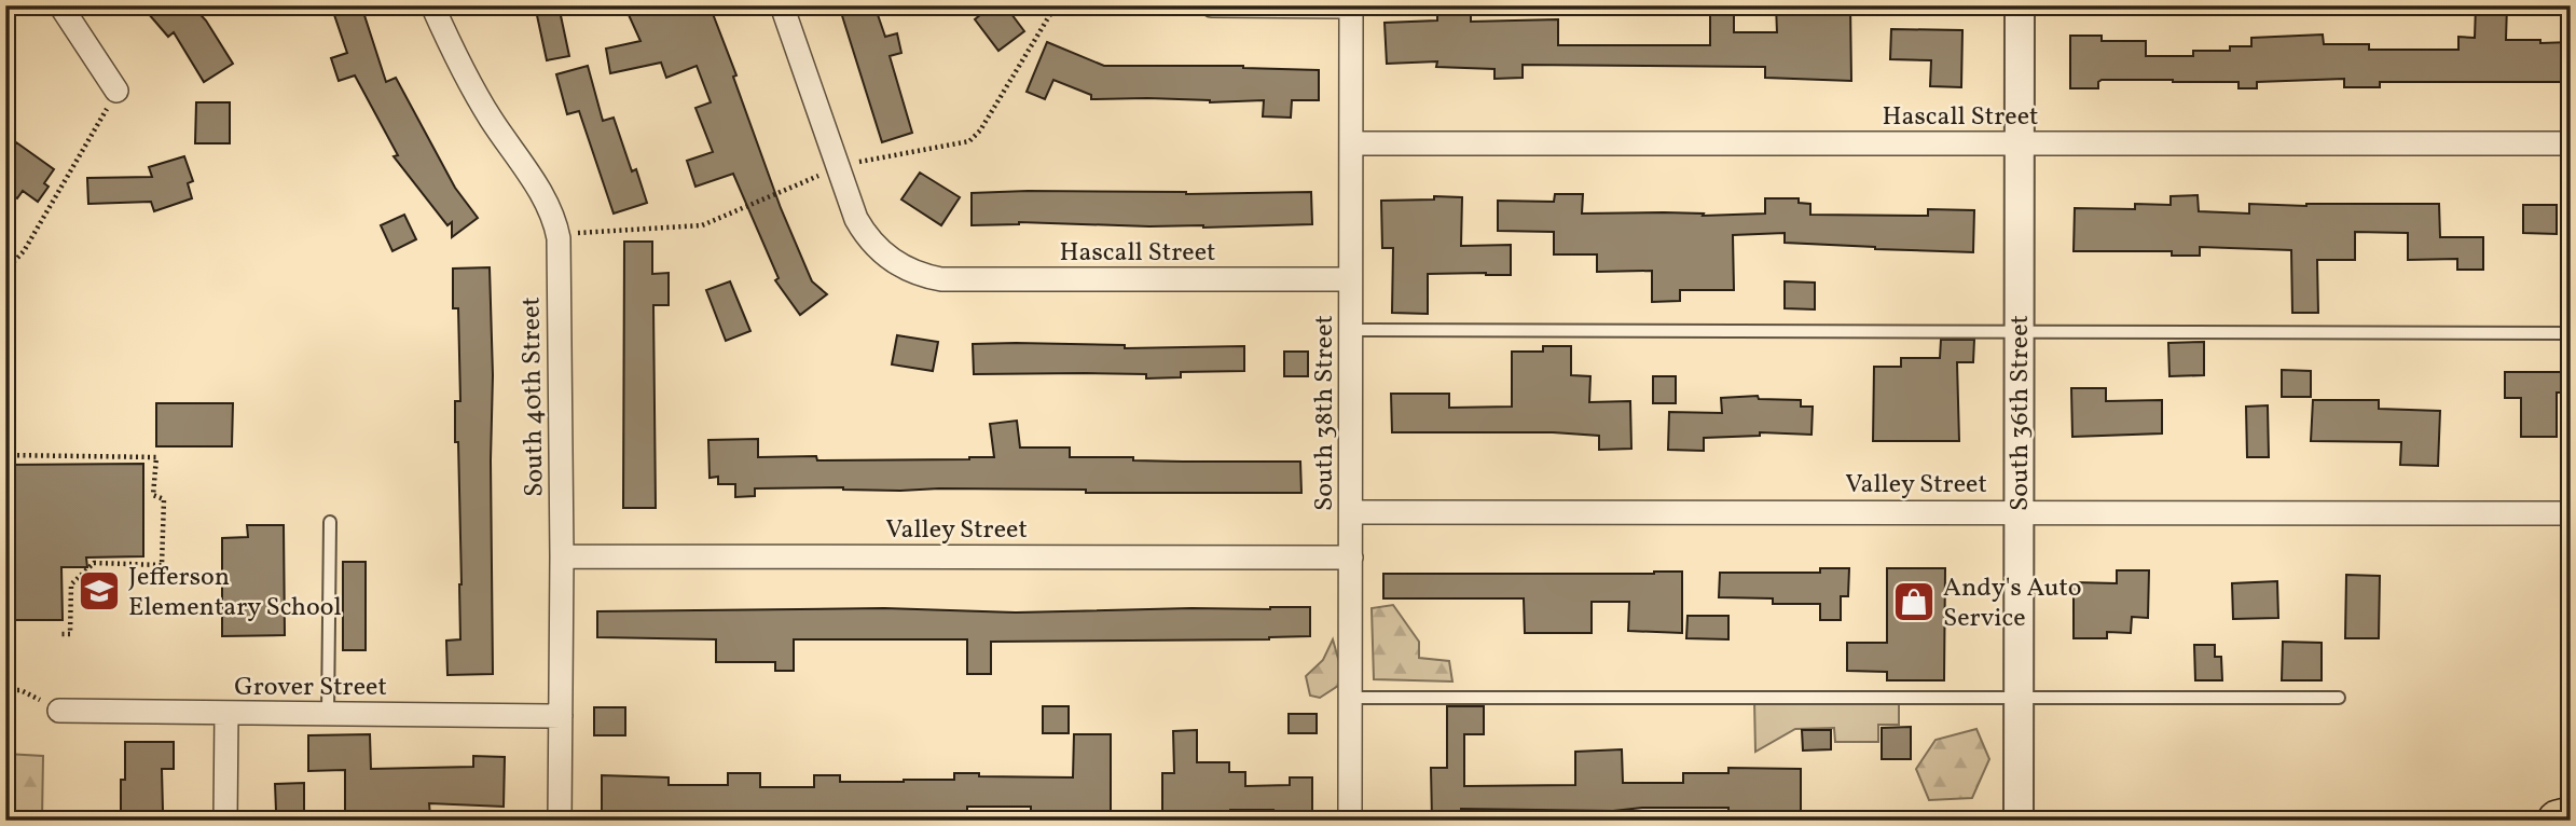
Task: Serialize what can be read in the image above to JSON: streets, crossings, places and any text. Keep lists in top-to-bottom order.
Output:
{
  "streets": {
    "street": [
      "Hascall Street",
      "South 40th Street",
      "South 38th Street",
      "South 36th Street",
      "Valley Street",
      "Grover Street"
    ]
  },
  "crossings": [
    ["Hascall Street", "South 38th Street"],
    ["Hascall Street", "South 36th Street"],
    ["South 40th Street", "Valley Street"],
    ["South 40th Street", "Grover Street"],
    ["South 38th Street", "Valley Street"],
    ["South 36th Street", "Valley Street"]
  ],
  "places": {
    "school or university": ["Jefferson Elementary School"],
    "shop": ["Andy's Auto Service"]
  }
}
